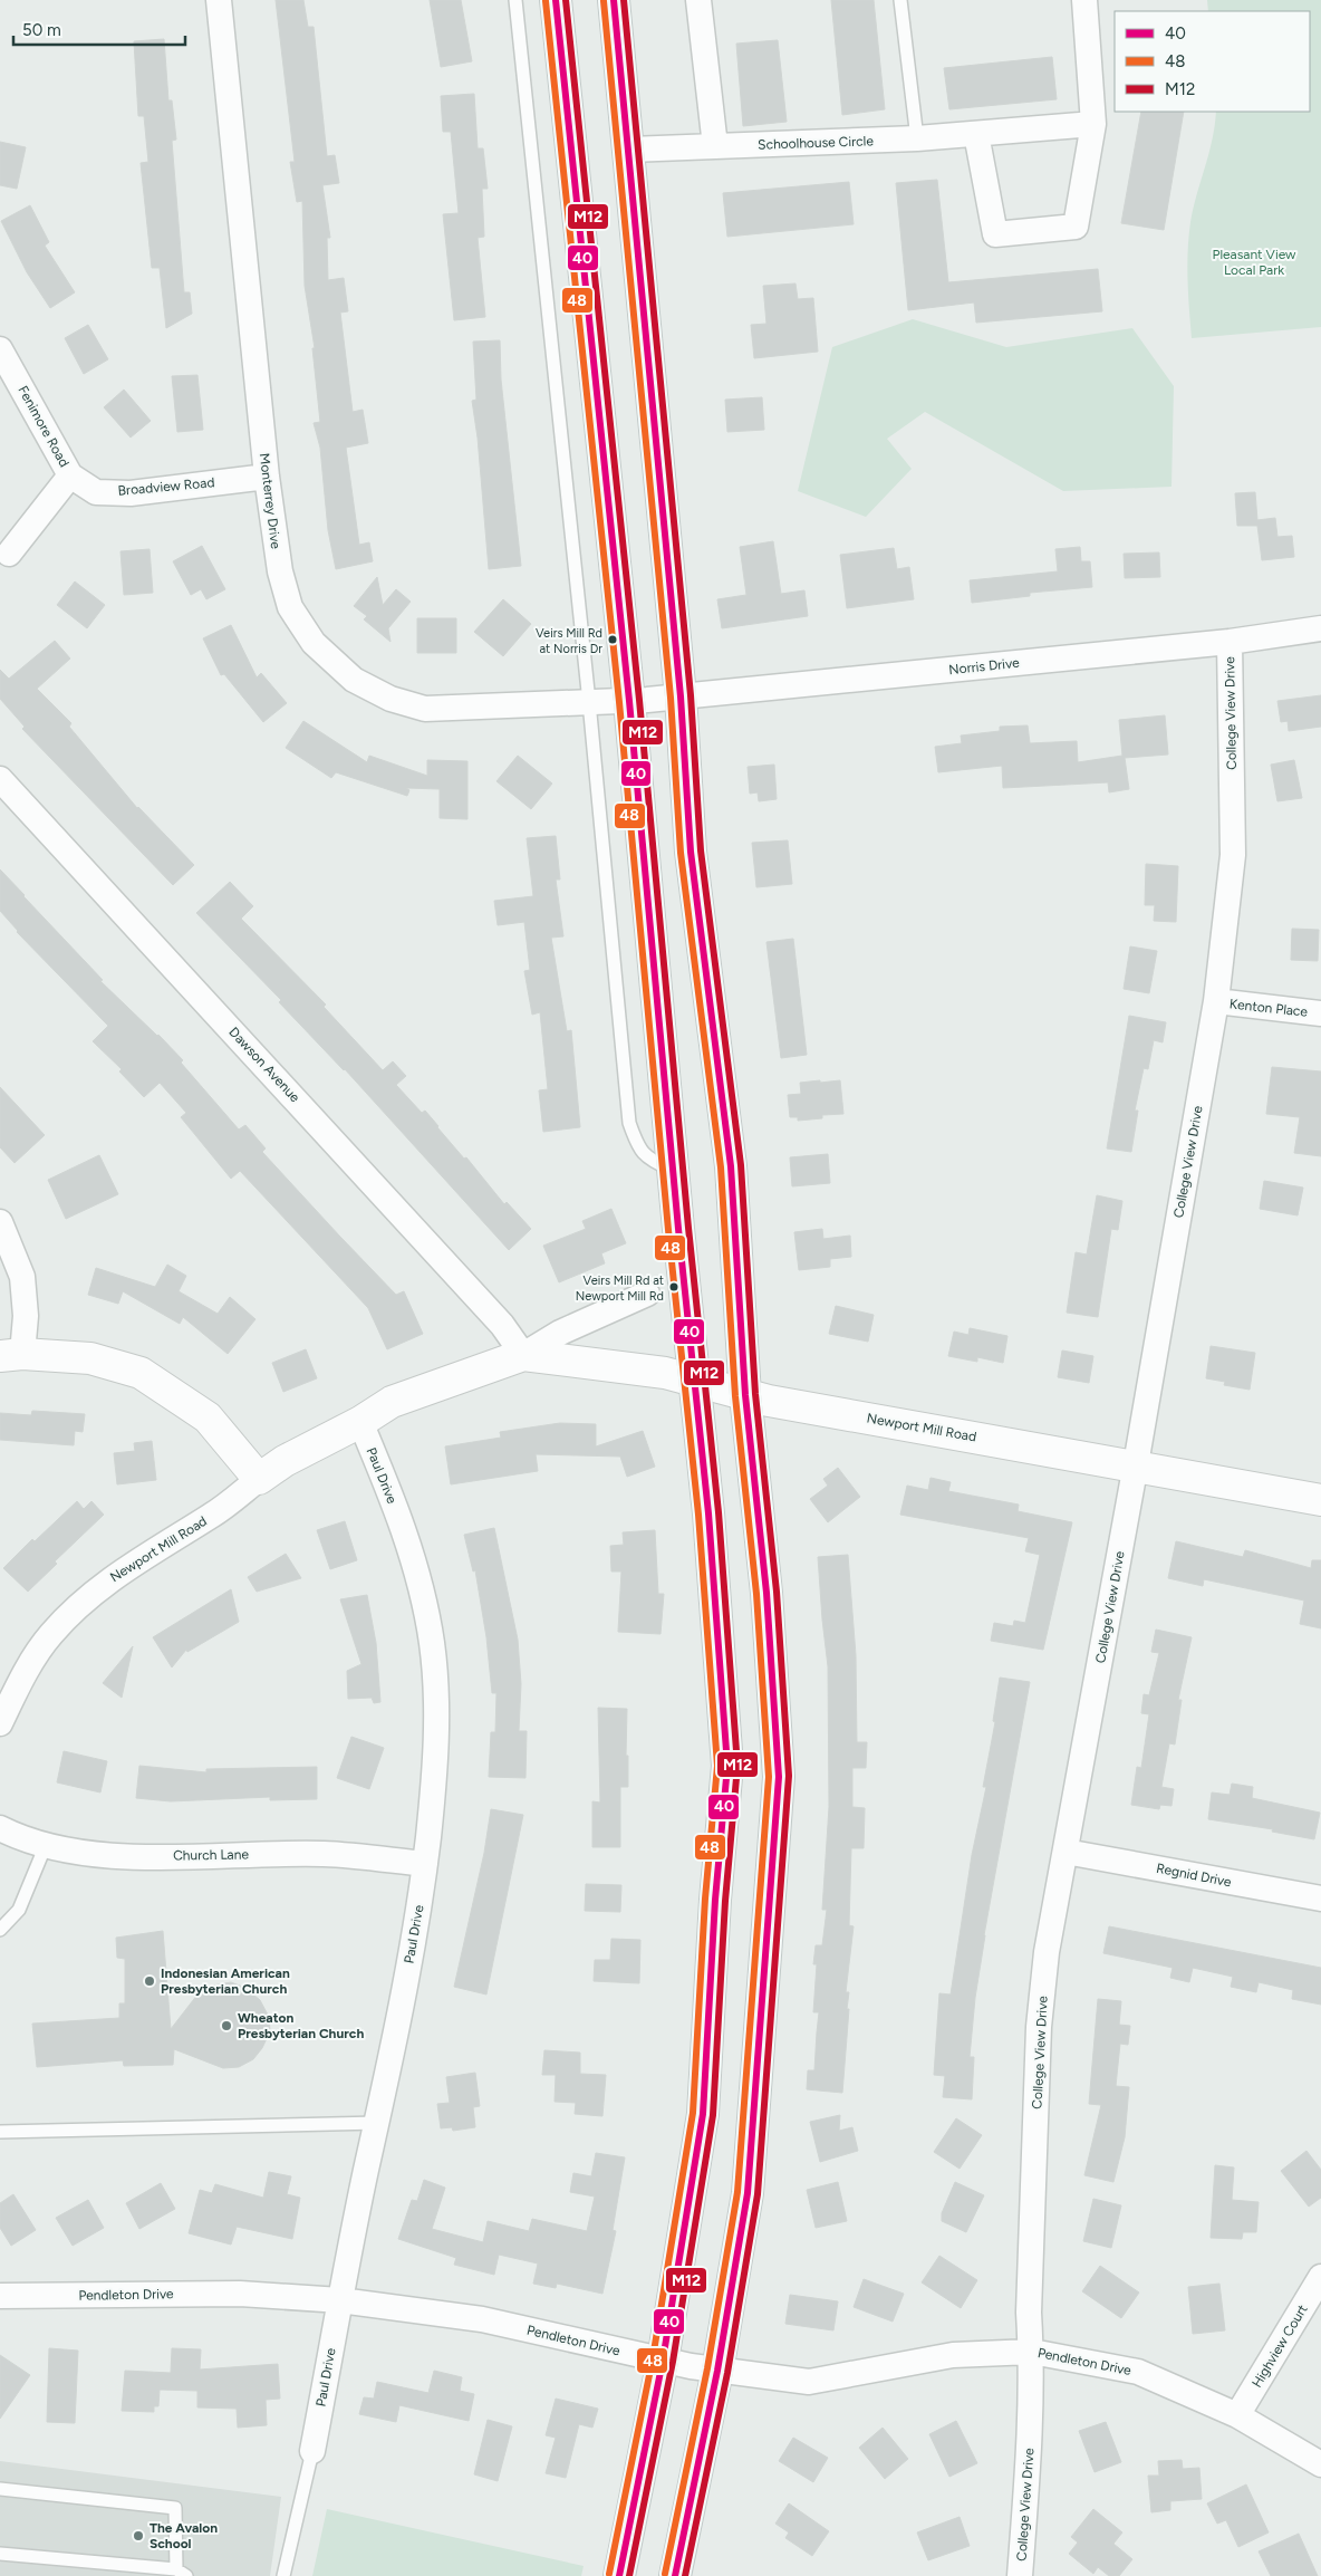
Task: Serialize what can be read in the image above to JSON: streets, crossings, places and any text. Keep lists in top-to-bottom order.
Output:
{
  "streets": {
    "street": [
      "Schoolhouse Circle",
      "Fenimore Road",
      "Broadview Road",
      "Monterrey Drive",
      "Norris Drive",
      "College View Drive",
      "Kenton Place",
      "Dawson Avenue",
      "Newport Mill Road",
      "Paul Drive",
      "Church Lane",
      "Regnid Drive",
      "Pendleton Drive",
      "Highview Court"
    ]
  },
  "crossings": [
    ["Fenimore Road", "Broadview Road"],
    ["Broadview Road", "Monterrey Drive"],
    ["Monterrey Drive", "Norris Drive"],
    ["Norris Drive", "College View Drive"],
    ["College View Drive", "Kenton Place"],
    ["College View Drive", "Newport Mill Road"],
    ["College View Drive", "Regnid Drive"],
    ["College View Drive", "Pendleton Drive"],
    ["Dawson Avenue", "Newport Mill Road"],
    ["Newport Mill Road", "Paul Drive"],
    ["Paul Drive", "Church Lane"],
    ["Paul Drive", "Pendleton Drive"],
    ["Pendleton Drive", "Highview Court"]
  ],
  "parks": ["Pleasant View Local Park"],
  "places": [
    "Veirs Mill Rd at Norris Dr",
    "Veirs Mill Rd at Newport Mill Rd",
    "Indonesian American Presbyterian Church",
    "Wheaton Presbyterian Church",
    "The Avalon School"
  ],
  "lines": ["transit line 40", "transit line M12", "transit line 48"],
  "legend": ["40", "48", "M12"],
  "scale_bar": "50 m"
}
